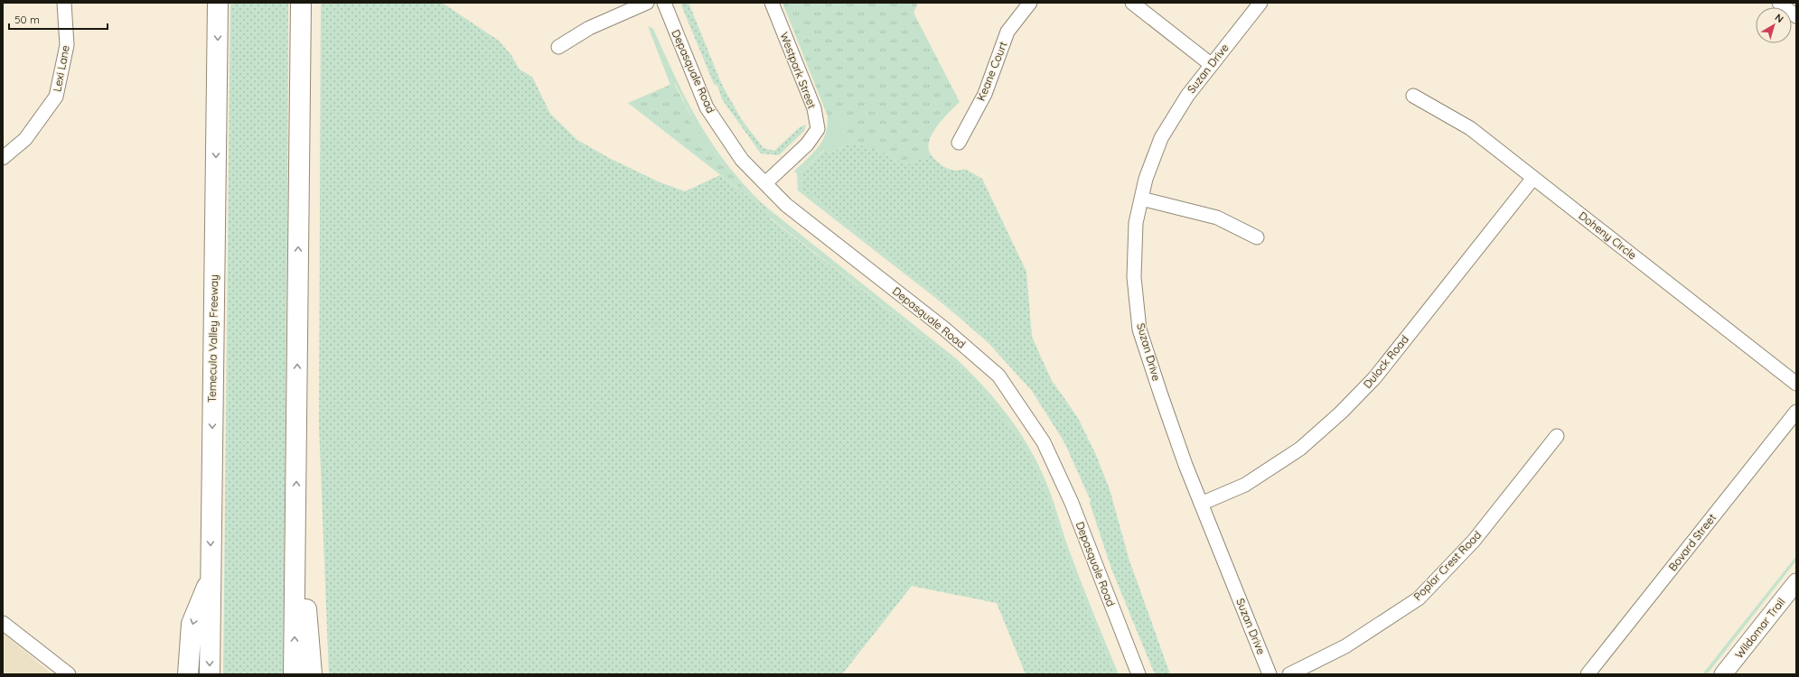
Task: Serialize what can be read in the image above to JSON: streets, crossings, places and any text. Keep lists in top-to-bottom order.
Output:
{
  "streets": {
    "highway": ["Temecula Valley Freeway"],
    "main road": ["Wildomar Trail"],
    "street": [
      "Lexi Lane",
      "Suzan Drive",
      "Westpark Street",
      "Depasquale Road",
      "Keane Court",
      "Doheny Circle",
      "Dulock Road",
      "Bovard Street",
      "Poplar Crest Road"
    ]
  },
  "crossings": [
    ["Suzan Drive", "Dulock Road"],
    ["Westpark Street", "Depasquale Road"],
    ["Doheny Circle", "Dulock Road"]
  ],
  "scale_bar": "50 m",
  "north": "top right"
}
